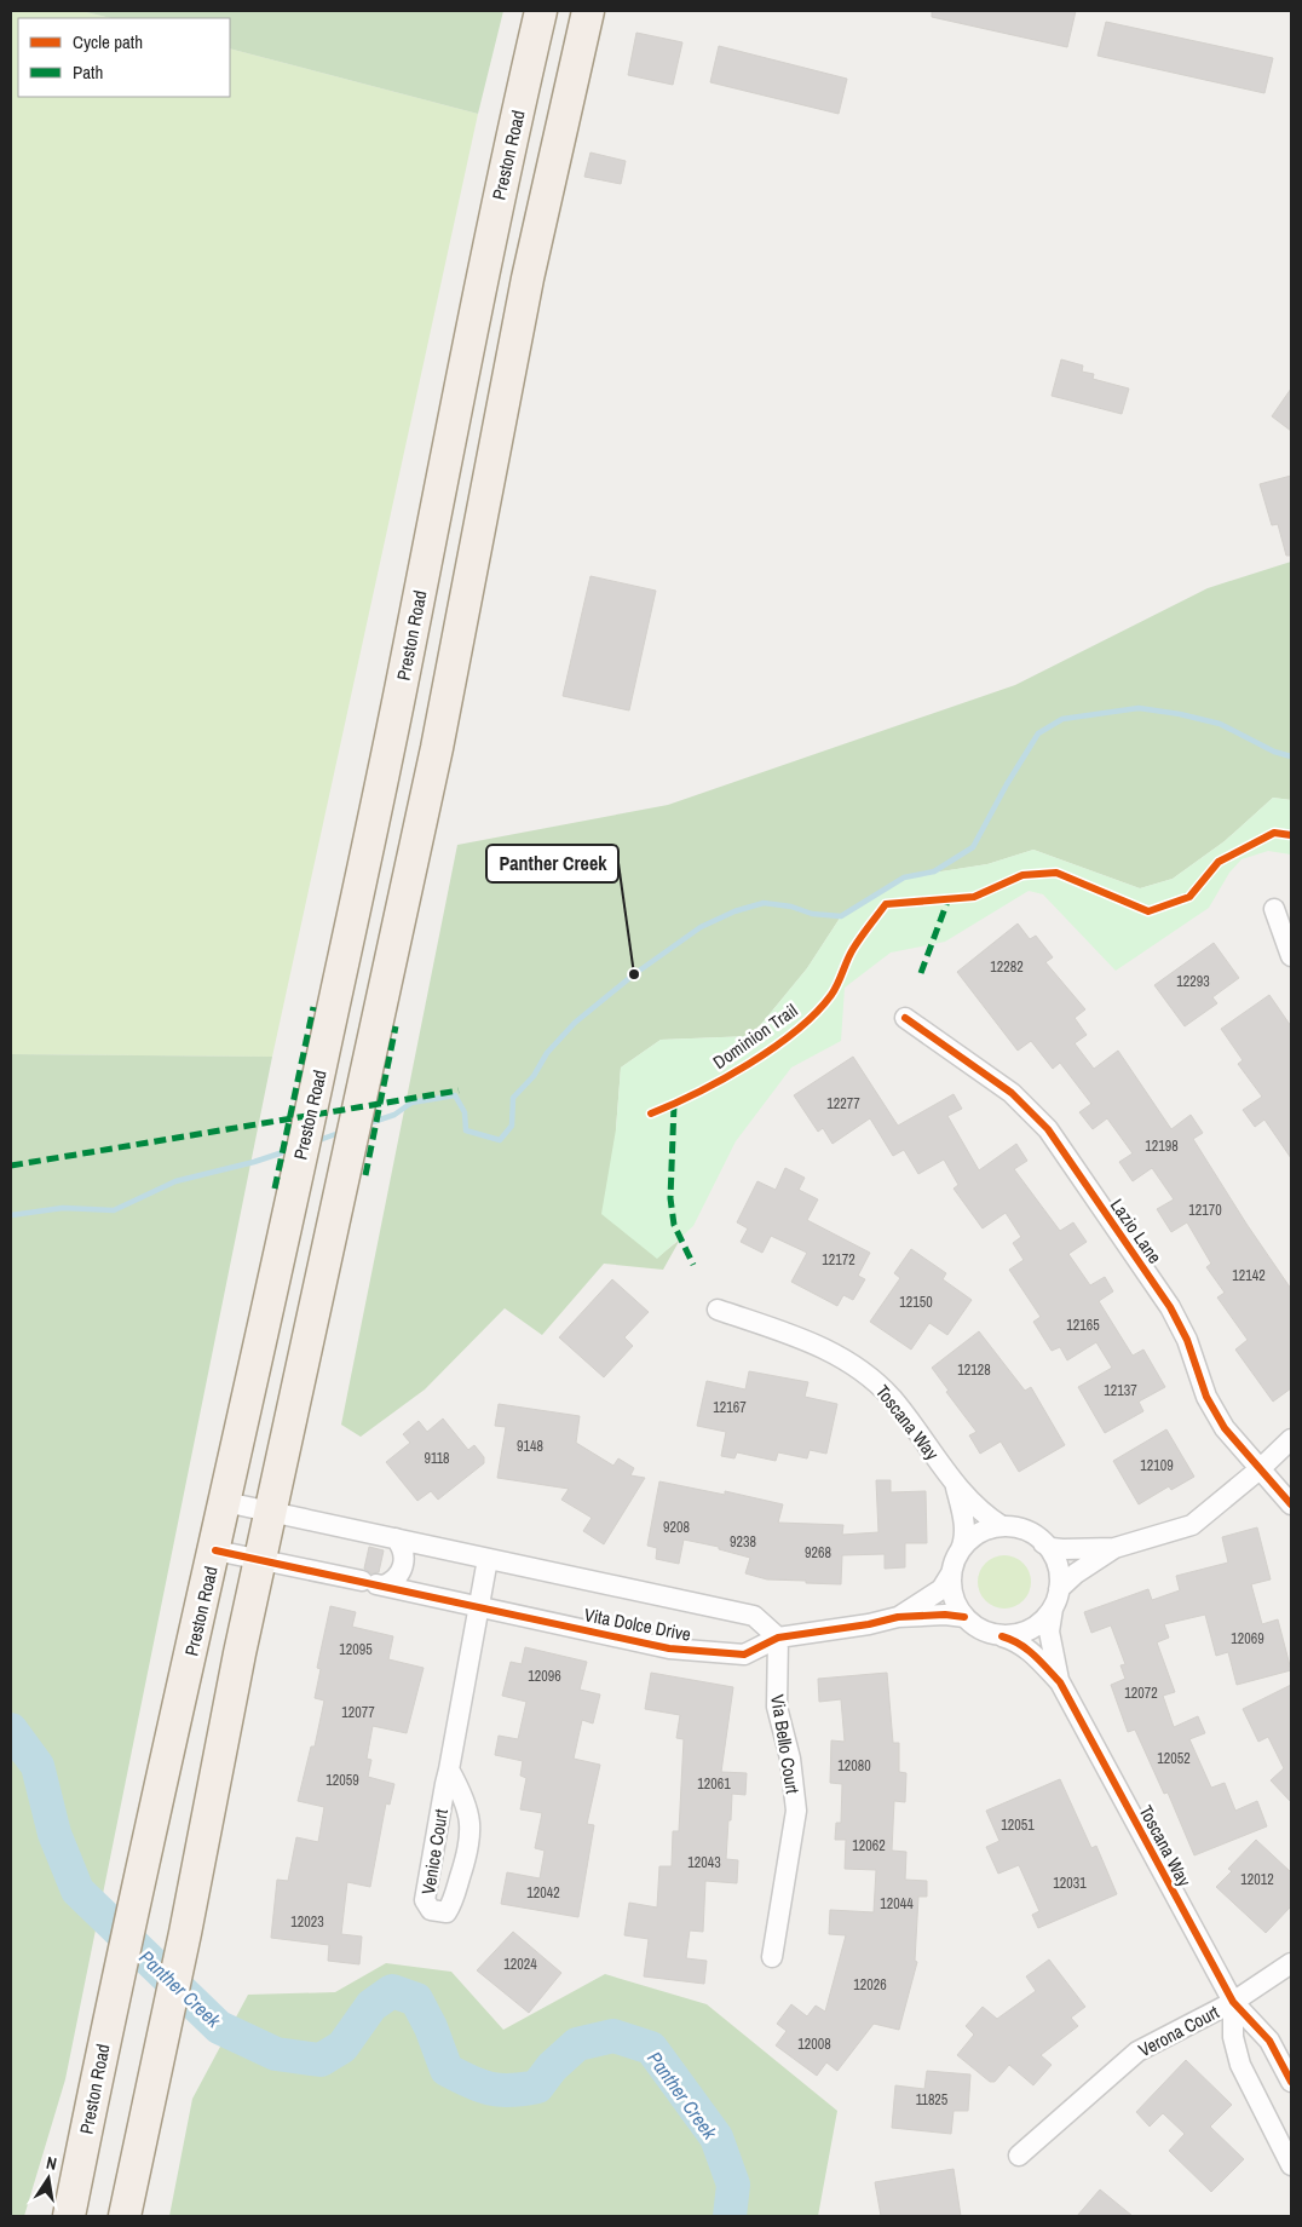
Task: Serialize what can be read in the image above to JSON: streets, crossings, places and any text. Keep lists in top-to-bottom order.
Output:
{
  "streets": {
    "main road": ["Preston Road"],
    "street": [
      "Lazio Lane",
      "Toscana Way",
      "Vita Dolce Drive",
      "Via Bello Court",
      "Venice Court",
      "Verona Court"
    ],
    "cycle path": ["Dominion Trail"]
  },
  "crossings": [
    ["Preston Road", "Vita Dolce Drive"],
    ["Toscana Way", "Vita Dolce Drive"],
    ["Toscana Way", "Verona Court"],
    ["Vita Dolce Drive", "Via Bello Court"],
    ["Vita Dolce Drive", "Venice Court"]
  ],
  "water": ["Panther Creek"],
  "places": ["Panther Creek"],
  "house_numbers": [
    "12282",
    "12293",
    "12277",
    "12198",
    "12170",
    "12172",
    "12142",
    "12150",
    "12165",
    "12128",
    "12137",
    "12167",
    "9148",
    "9118",
    "12109",
    "9208",
    "9238",
    "9268",
    "12069",
    "12095",
    "12096",
    "12072",
    "12077",
    "12052",
    "12080",
    "12059",
    "12061",
    "12051",
    "12062",
    "12043",
    "12012",
    "12031",
    "12042",
    "12044",
    "12023",
    "12024",
    "12026",
    "12008",
    "11825"
  ],
  "legend": ["Cycle path", "Path"],
  "north": "top"
}
